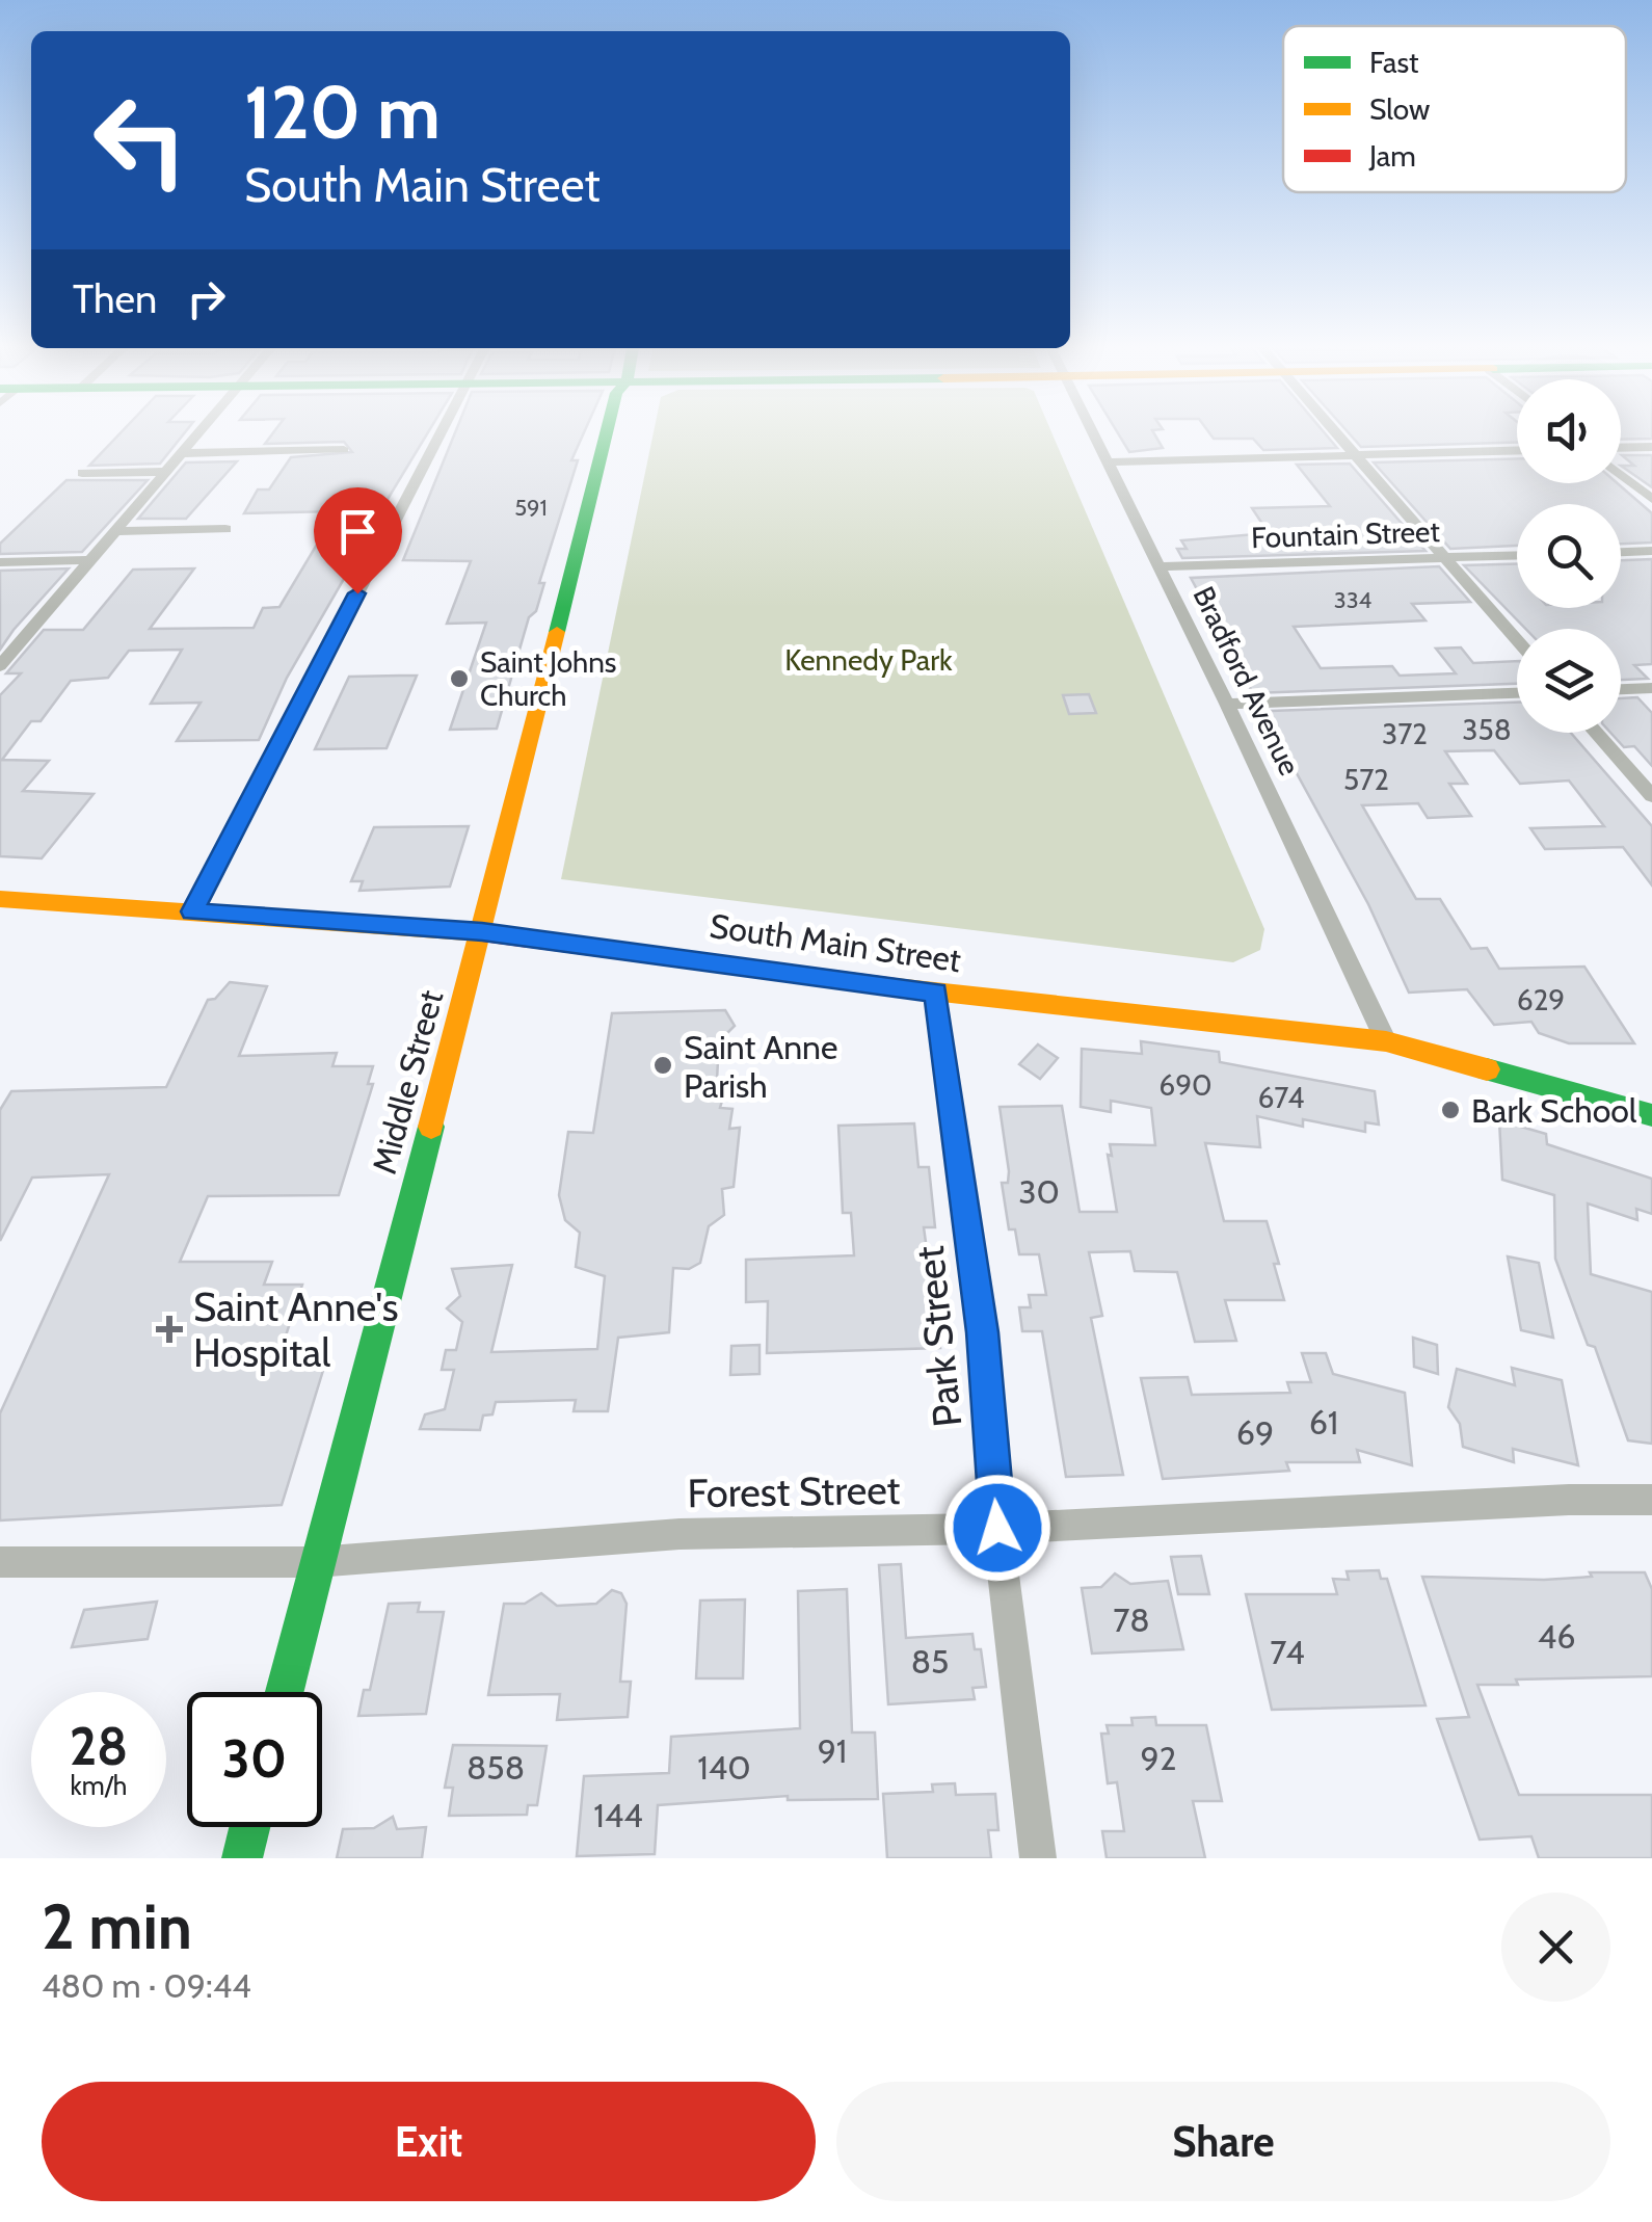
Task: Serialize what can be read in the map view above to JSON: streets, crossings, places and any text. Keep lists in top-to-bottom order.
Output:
{
  "streets": {
    "main road": ["South Main Street", "Middle Street"],
    "street": [
      "Fountain Street",
      "Bradford Avenue",
      "Park Street",
      "Forest Street"
    ]
  },
  "crossings": [
    ["Fountain Street", "Bradford Avenue"],
    ["Bradford Avenue", "South Main Street"],
    ["South Main Street", "Middle Street"],
    ["South Main Street", "Park Street"],
    ["Middle Street", "Forest Street"],
    ["Park Street", "Forest Street"]
  ],
  "parks": ["Kennedy Park"],
  "places": {
    "other": ["Saint Johns Church", "Saint Anne Parish", "Bark School"],
    "health": ["Saint Anne's Hospital"]
  },
  "house_numbers": [
    "591",
    "334",
    "358",
    "372",
    "572",
    "629",
    "690",
    "674",
    "30",
    "61",
    "69",
    "78",
    "46",
    "74",
    "85",
    "91",
    "92",
    "858",
    "140",
    "144"
  ],
  "legend": ["Fast", "Slow", "Jam"],
  "page": {
    "turn": ["120 m", "South Main Street"],
    "then": "Then",
    "speed": "28 km/h",
    "limit": "30",
    "heading": ["2 min", "480 m · 09:44"],
    "buttons": ["Exit", "Share"]
  }
}
